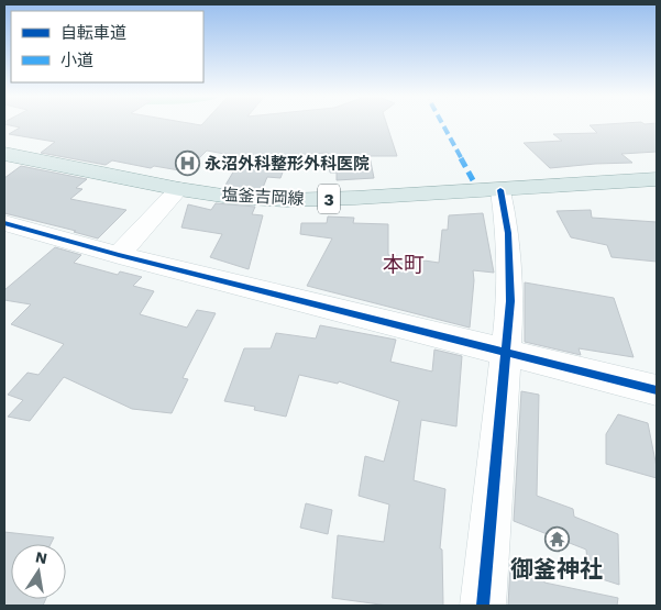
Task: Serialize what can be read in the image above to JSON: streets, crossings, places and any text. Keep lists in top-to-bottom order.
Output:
{
  "streets": {
    "main road": ["塩釜吉岡線", "3"]
  },
  "districts": ["本町"],
  "places": {
    "hospital": ["永沼外科整形外科医院"],
    "temple": ["御釜神社"]
  },
  "legend": ["自転車道", "小道"],
  "north": "top"
}
